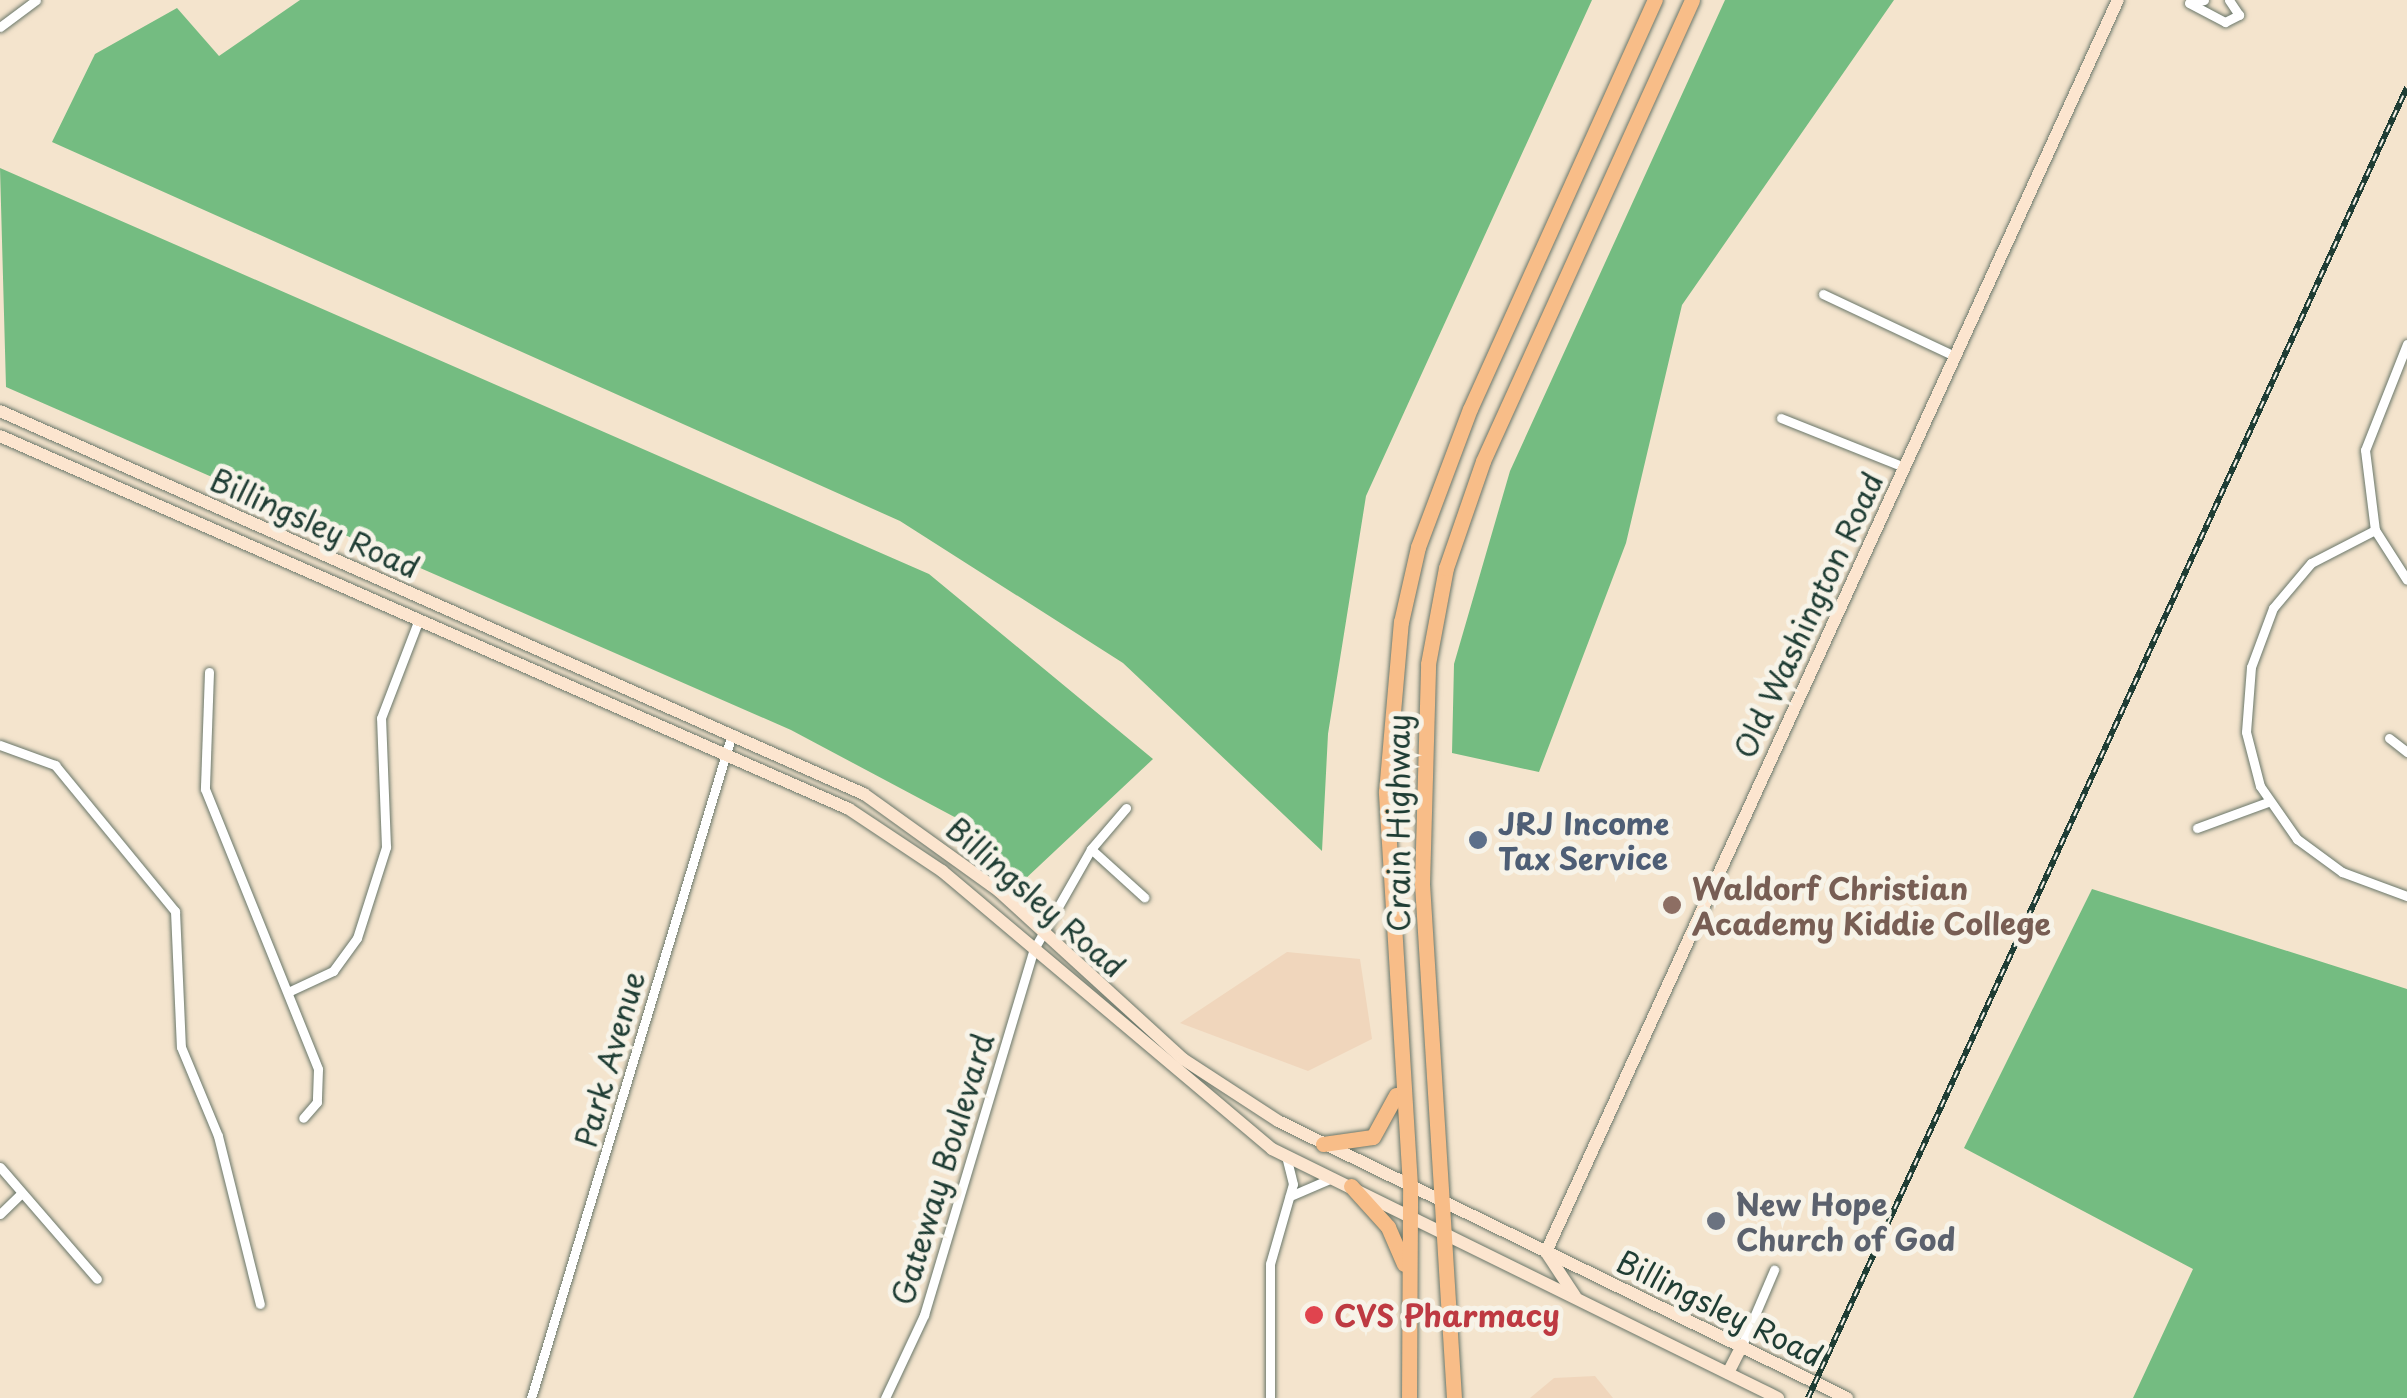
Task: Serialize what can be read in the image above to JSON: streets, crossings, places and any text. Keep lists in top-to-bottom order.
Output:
{
  "streets": {
    "highway": ["Crain Highway"],
    "main road": ["Billingsley Road", "Old Washington Road"],
    "street": ["Park Avenue", "Gateway Boulevard"]
  },
  "crossings": [
    ["Billingsley Road", "Old Washington Road"],
    ["Billingsley Road", "Crain Highway"],
    ["Billingsley Road", "Park Avenue"],
    ["Billingsley Road", "Gateway Boulevard"]
  ],
  "places": [
    "JRJ Income Tax Service",
    "Waldorf Christian Academy Kiddie College",
    "New Hope Church of God",
    "CVS Pharmacy"
  ]
}
